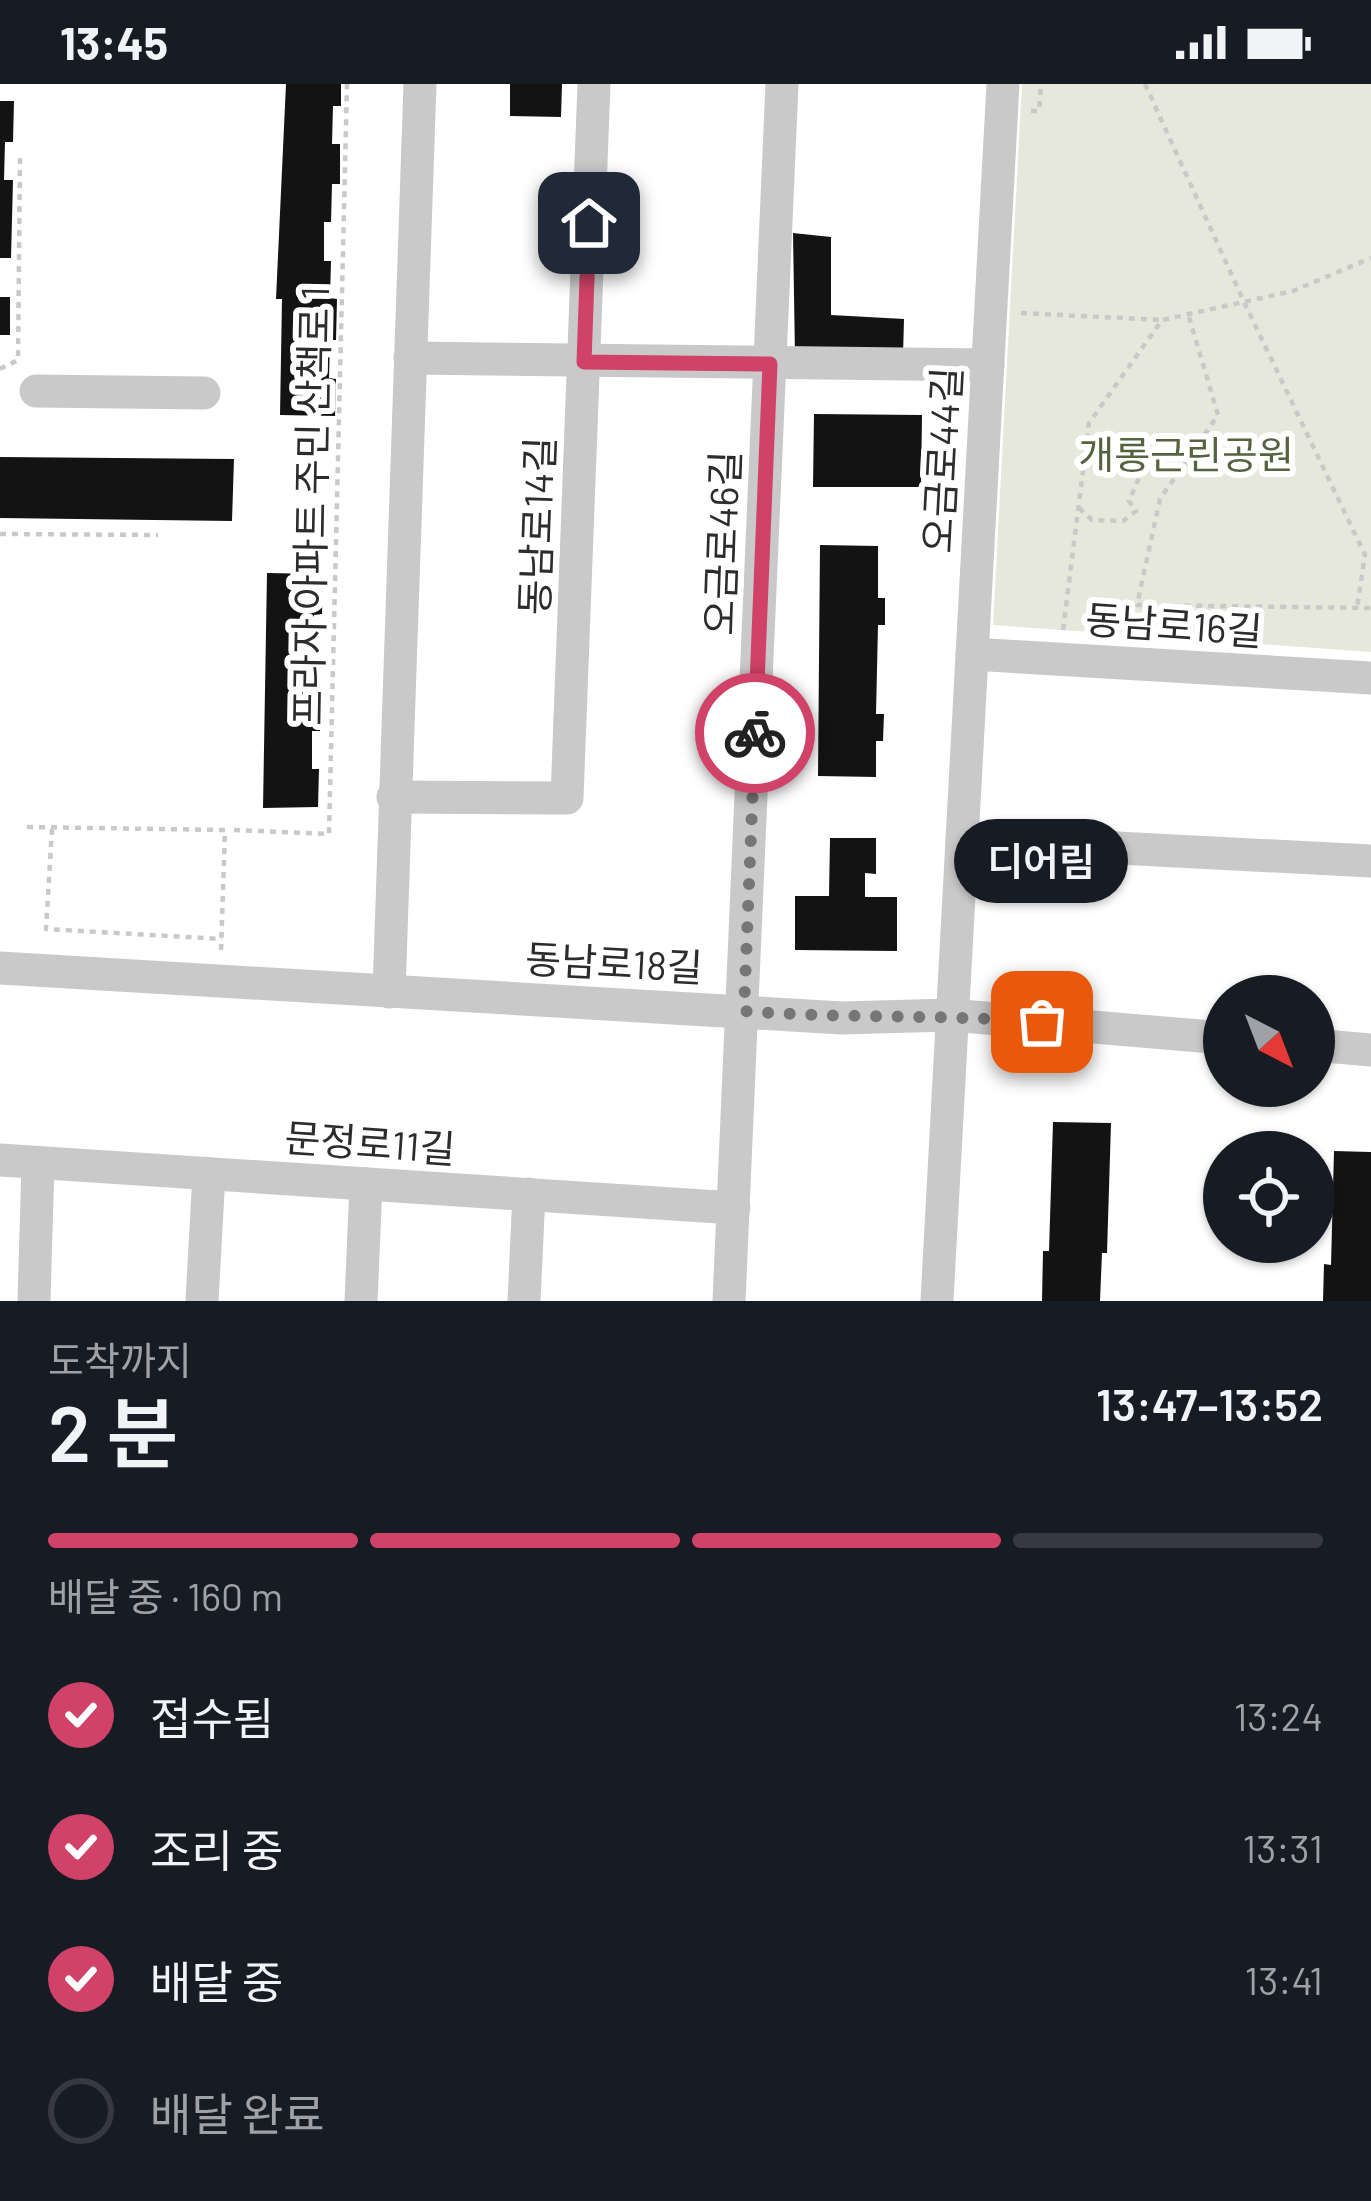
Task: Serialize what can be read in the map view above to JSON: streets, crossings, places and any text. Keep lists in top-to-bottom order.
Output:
{
  "streets": {
    "street": [
      "오금로44길",
      "동남로14길",
      "오금로46길",
      "동남로16길",
      "동남로18길",
      "문정로11길"
    ],
    "path": ["프라자 아파트 주민 산책로 1"]
  },
  "crossings": [
    ["오금로44길", "동남로16길"],
    ["오금로44길", "동남로18길"],
    ["오금로46길", "동남로18길"],
    ["오금로46길", "문정로11길"]
  ],
  "parks": ["개롱근린공원"],
  "places": ["디어림"],
  "north": "bottom right",
  "page": {
    "status": "13:45",
    "bubble": "디어림",
    "heading": ["2 분", "도착까지", "13:47–13:52"],
    "bar": "배달 중 · 160 m",
    "list": [
      ["접수됨", "13:24"],
      ["조리 중", "13:31"],
      ["배달 중", "13:41"],
      "배달 완료"
    ]
  }
}
